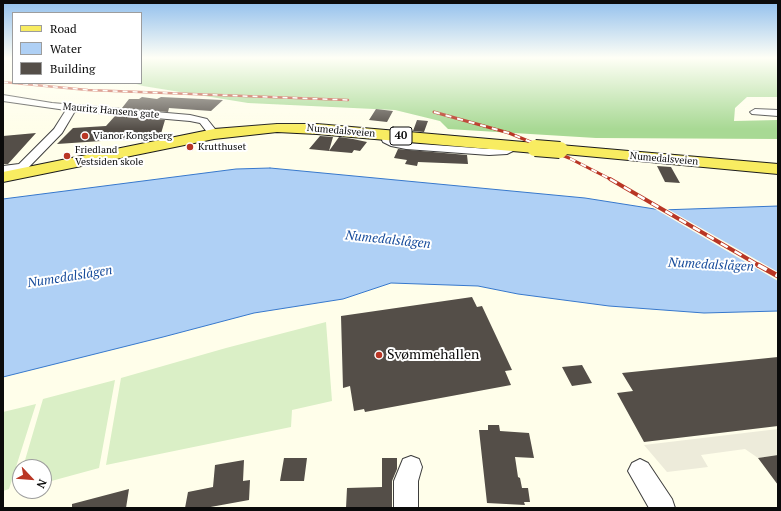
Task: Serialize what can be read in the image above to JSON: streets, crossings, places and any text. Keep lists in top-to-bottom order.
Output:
{
  "streets": {
    "main road": ["Numedalsveien", "40"],
    "street": ["Mauritz Hansens gate"]
  },
  "crossings": [
    ["Mauritz Hansens gate", "Numedalsveien"]
  ],
  "water": ["Numedalslågen"],
  "places": [
    "Vianor Kongsberg",
    "Krutthuset",
    "Friedland Vestsiden skole",
    "Svømmehallen"
  ],
  "legend": ["Road", "Water", "Building"],
  "north": "bottom right"
}
